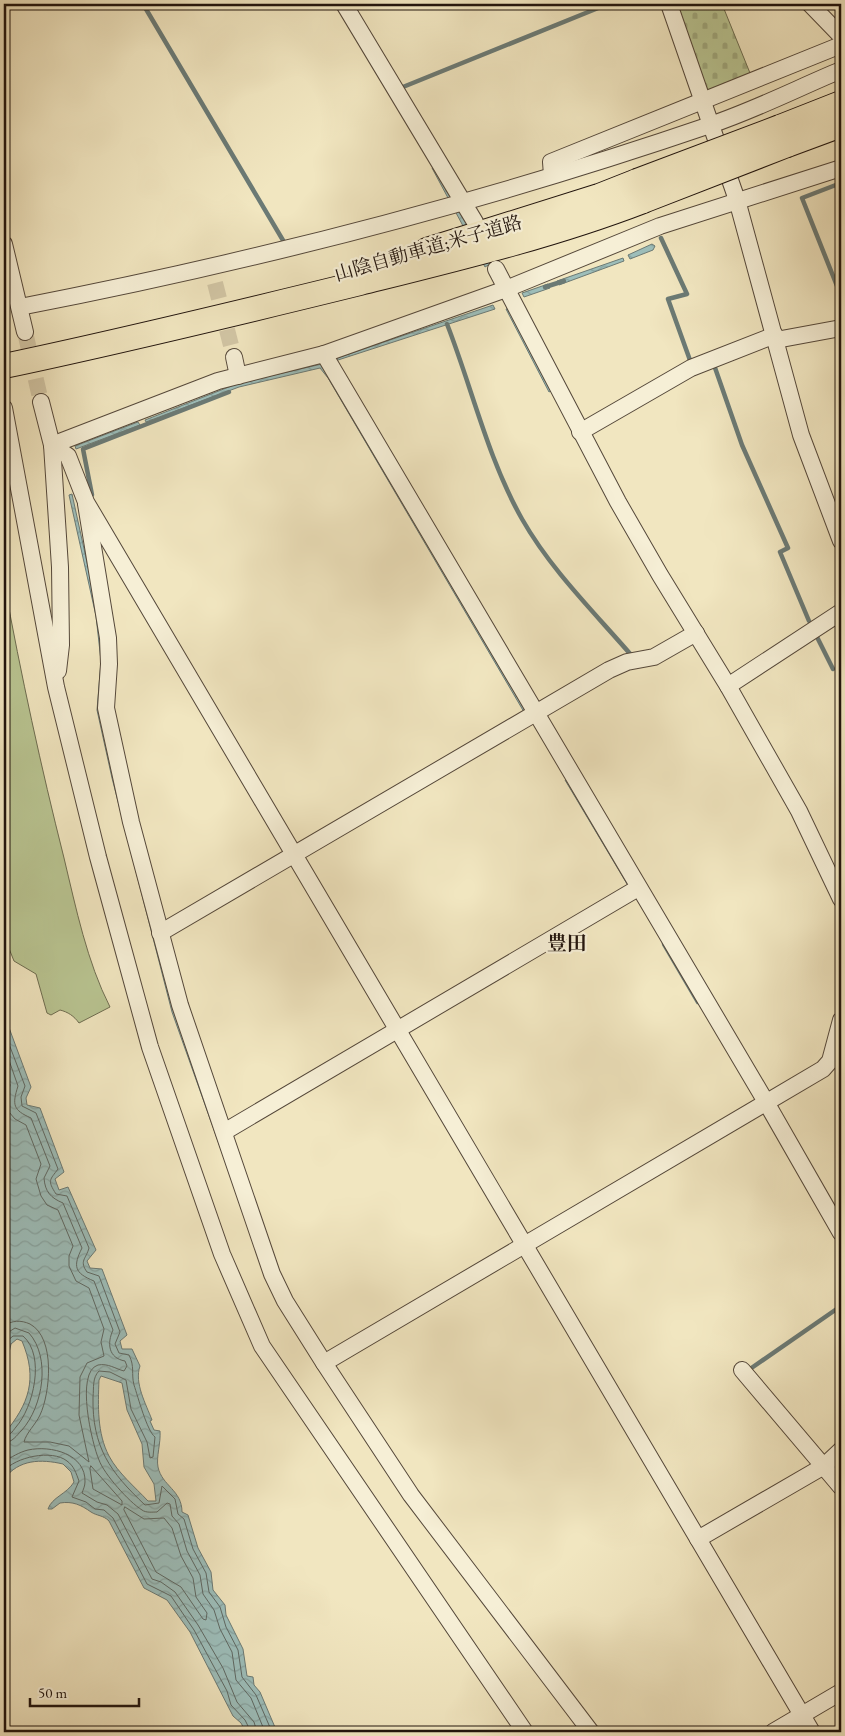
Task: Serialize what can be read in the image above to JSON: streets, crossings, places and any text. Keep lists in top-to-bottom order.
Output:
{
  "streets": {
    "highway": ["山陰自動車道;米子道路"]
  },
  "districts": ["豊田"],
  "scale_bar": "50 m"
}
